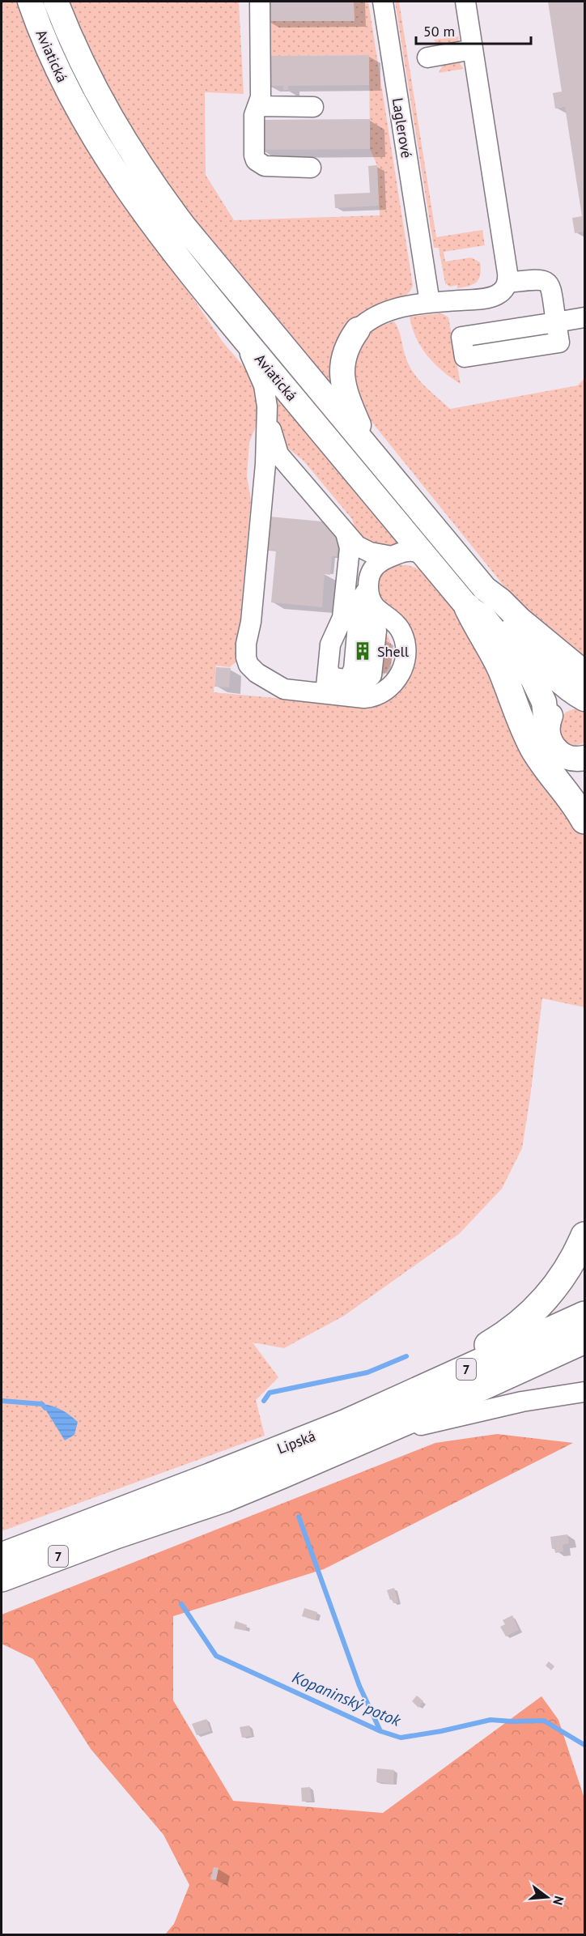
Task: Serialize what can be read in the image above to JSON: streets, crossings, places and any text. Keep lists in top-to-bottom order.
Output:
{
  "streets": {
    "highway": ["7", "Lipská"],
    "main road": ["Aviatická"],
    "lane": ["Laglerové"]
  },
  "water": ["Kopaninský potok"],
  "places": {
    "building": ["Shell"]
  },
  "scale_bar": "50 m",
  "north": "right"
}
